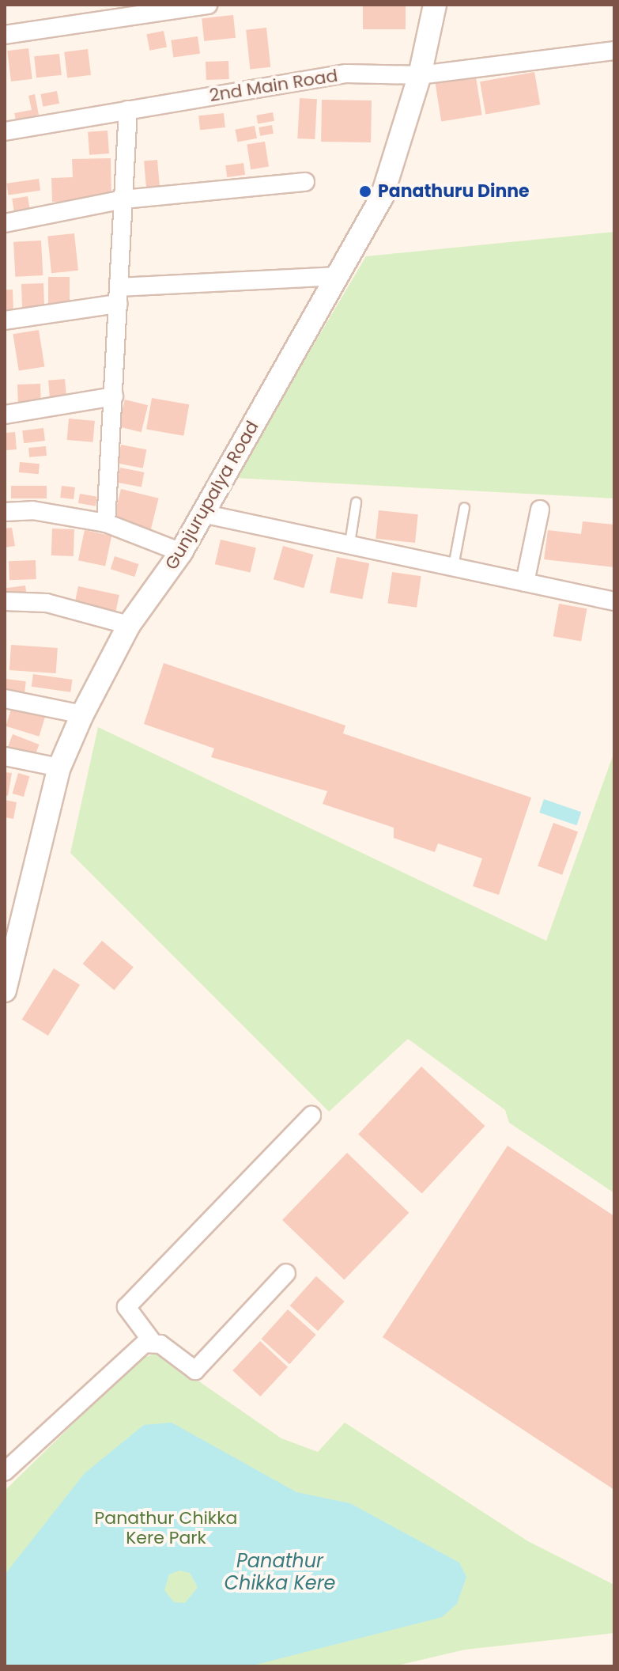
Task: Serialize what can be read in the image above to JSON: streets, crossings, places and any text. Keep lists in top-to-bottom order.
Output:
{
  "streets": {
    "street": ["2nd Main Road", "Gunjurupalya Road"]
  },
  "crossings": [
    ["2nd Main Road", "Gunjurupalya Road"]
  ],
  "water": ["Panathur Chikka Kere"],
  "parks": ["Panathur Chikka Kere Park"],
  "places": ["Panathuru Dinne"]
}
